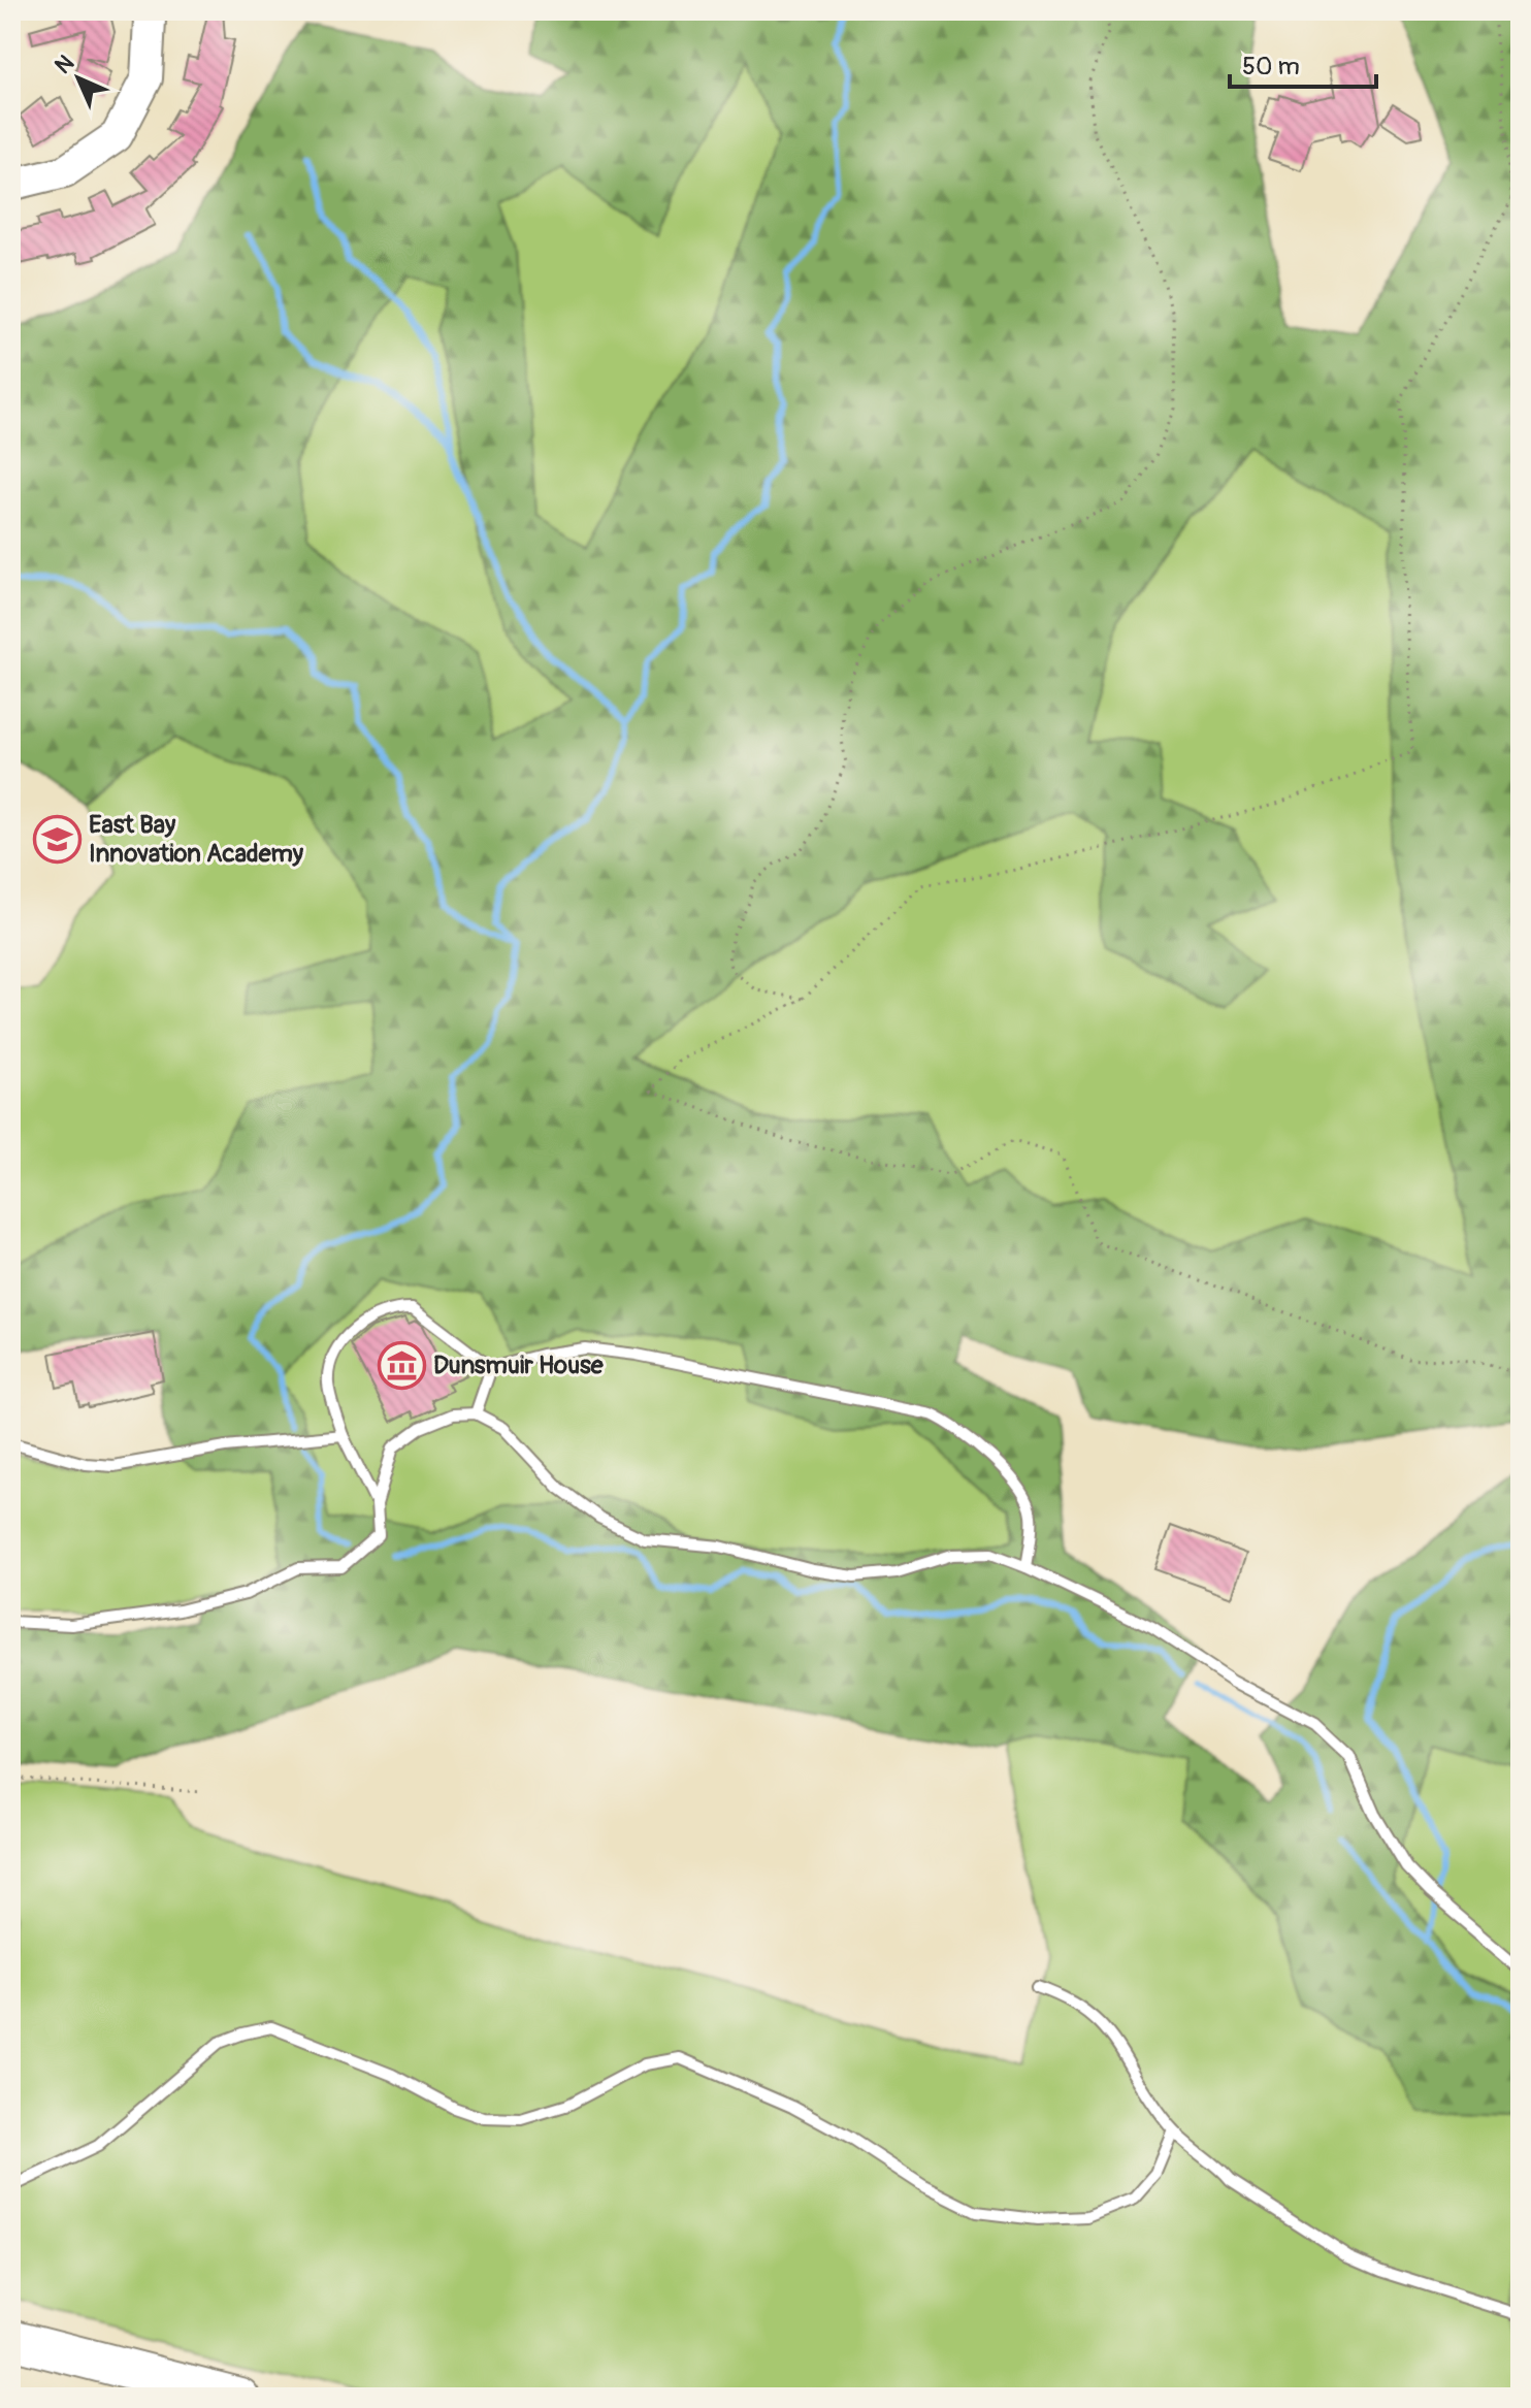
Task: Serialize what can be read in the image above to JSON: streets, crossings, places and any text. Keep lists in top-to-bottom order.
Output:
{
  "places": {
    "school or university": ["East Bay Innovation Academy"],
    "museum": ["Dunsmuir House"]
  },
  "scale_bar": "50 m",
  "north": "top left"
}
